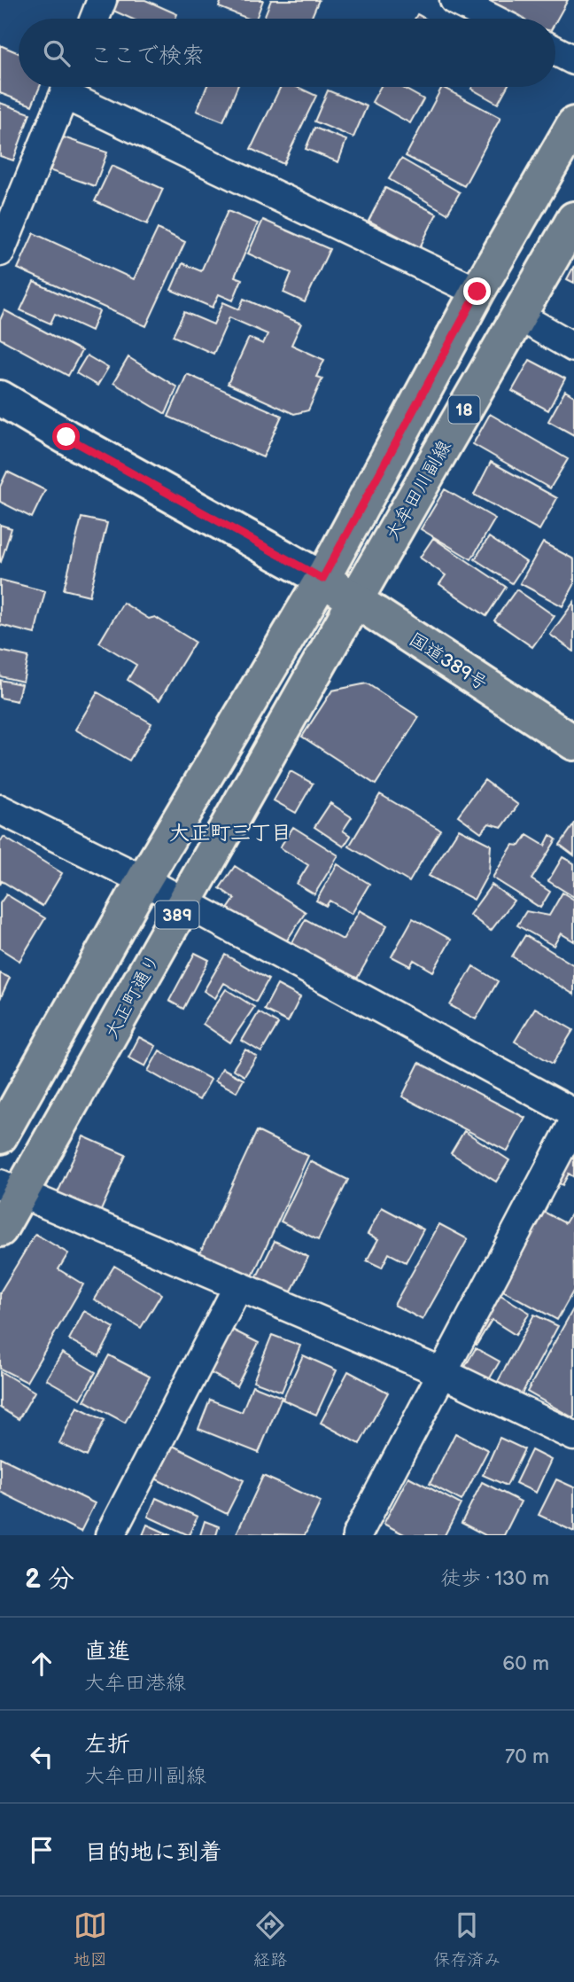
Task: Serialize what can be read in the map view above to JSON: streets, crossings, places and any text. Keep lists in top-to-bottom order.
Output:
{
  "streets": {
    "main road": [
      "18",
      "大牟田川副線",
      "国道389号",
      "389",
      "大正町通り"
    ]
  },
  "crossings": [
    ["18", "国道389号"],
    ["18", "389"],
    ["大牟田川副線", "国道389号"],
    ["大牟田川副線", "大正町通り"],
    ["国道389号", "389"],
    ["国道389号", "大正町通り"]
  ],
  "districts": ["大正町三丁目"],
  "page": {
    "search": "ここで検索",
    "heading": ["2 分", "徒歩 · 130 m"],
    "list": [
      ["直進", "大牟田港線", "60 m"],
      ["左折", "大牟田川副線", "70 m"],
      "目的地に到着"
    ],
    "nav": ["地図", "経路", "保存済み"]
  }
}
